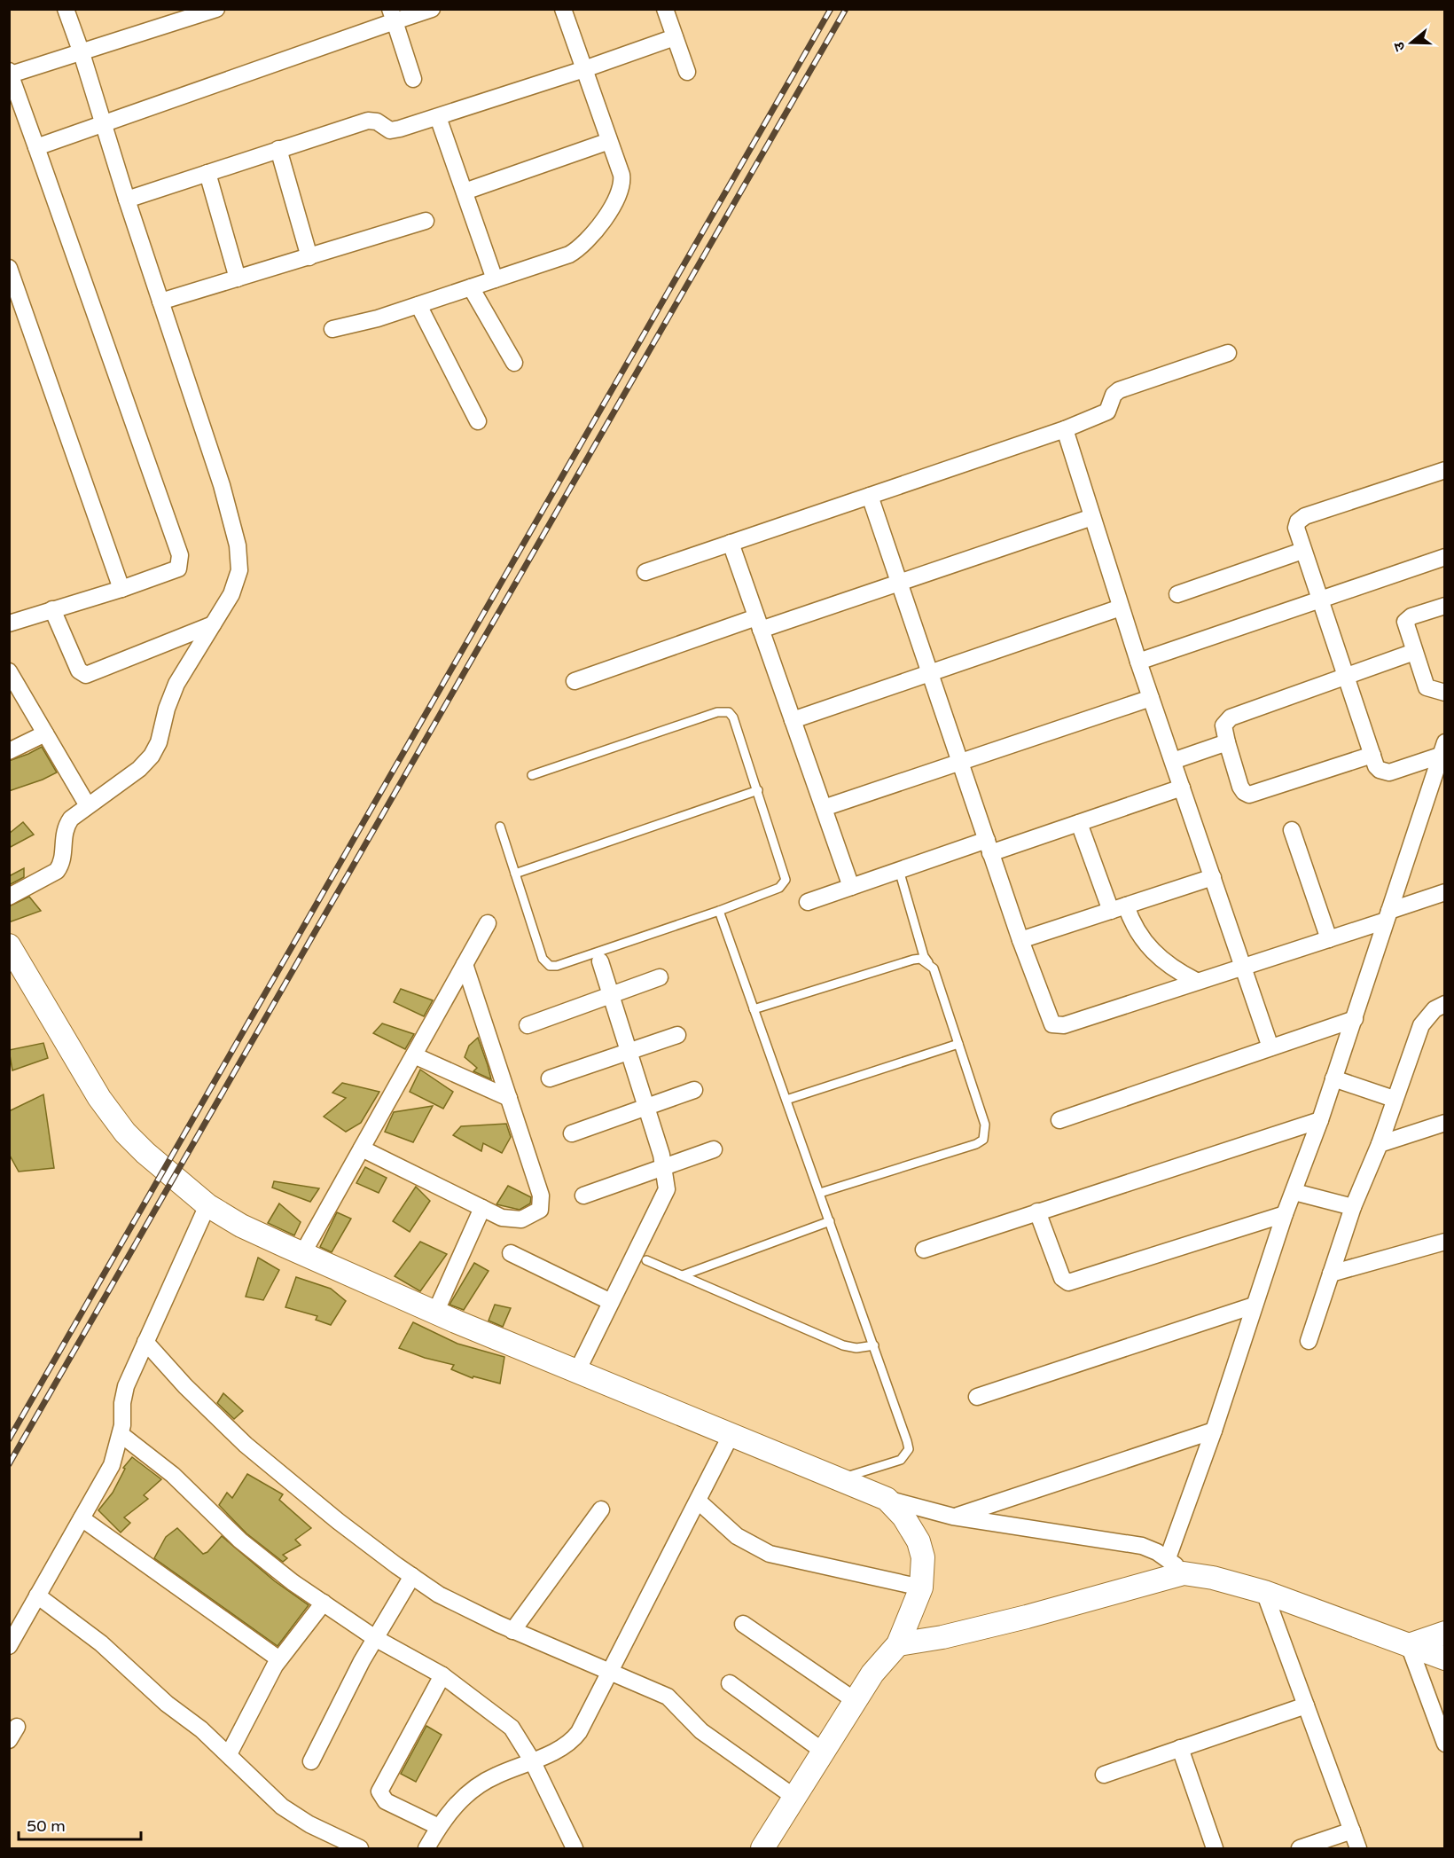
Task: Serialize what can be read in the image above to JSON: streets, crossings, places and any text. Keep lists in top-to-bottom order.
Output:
{
  "scale_bar": "50 m",
  "north": "left"
}
